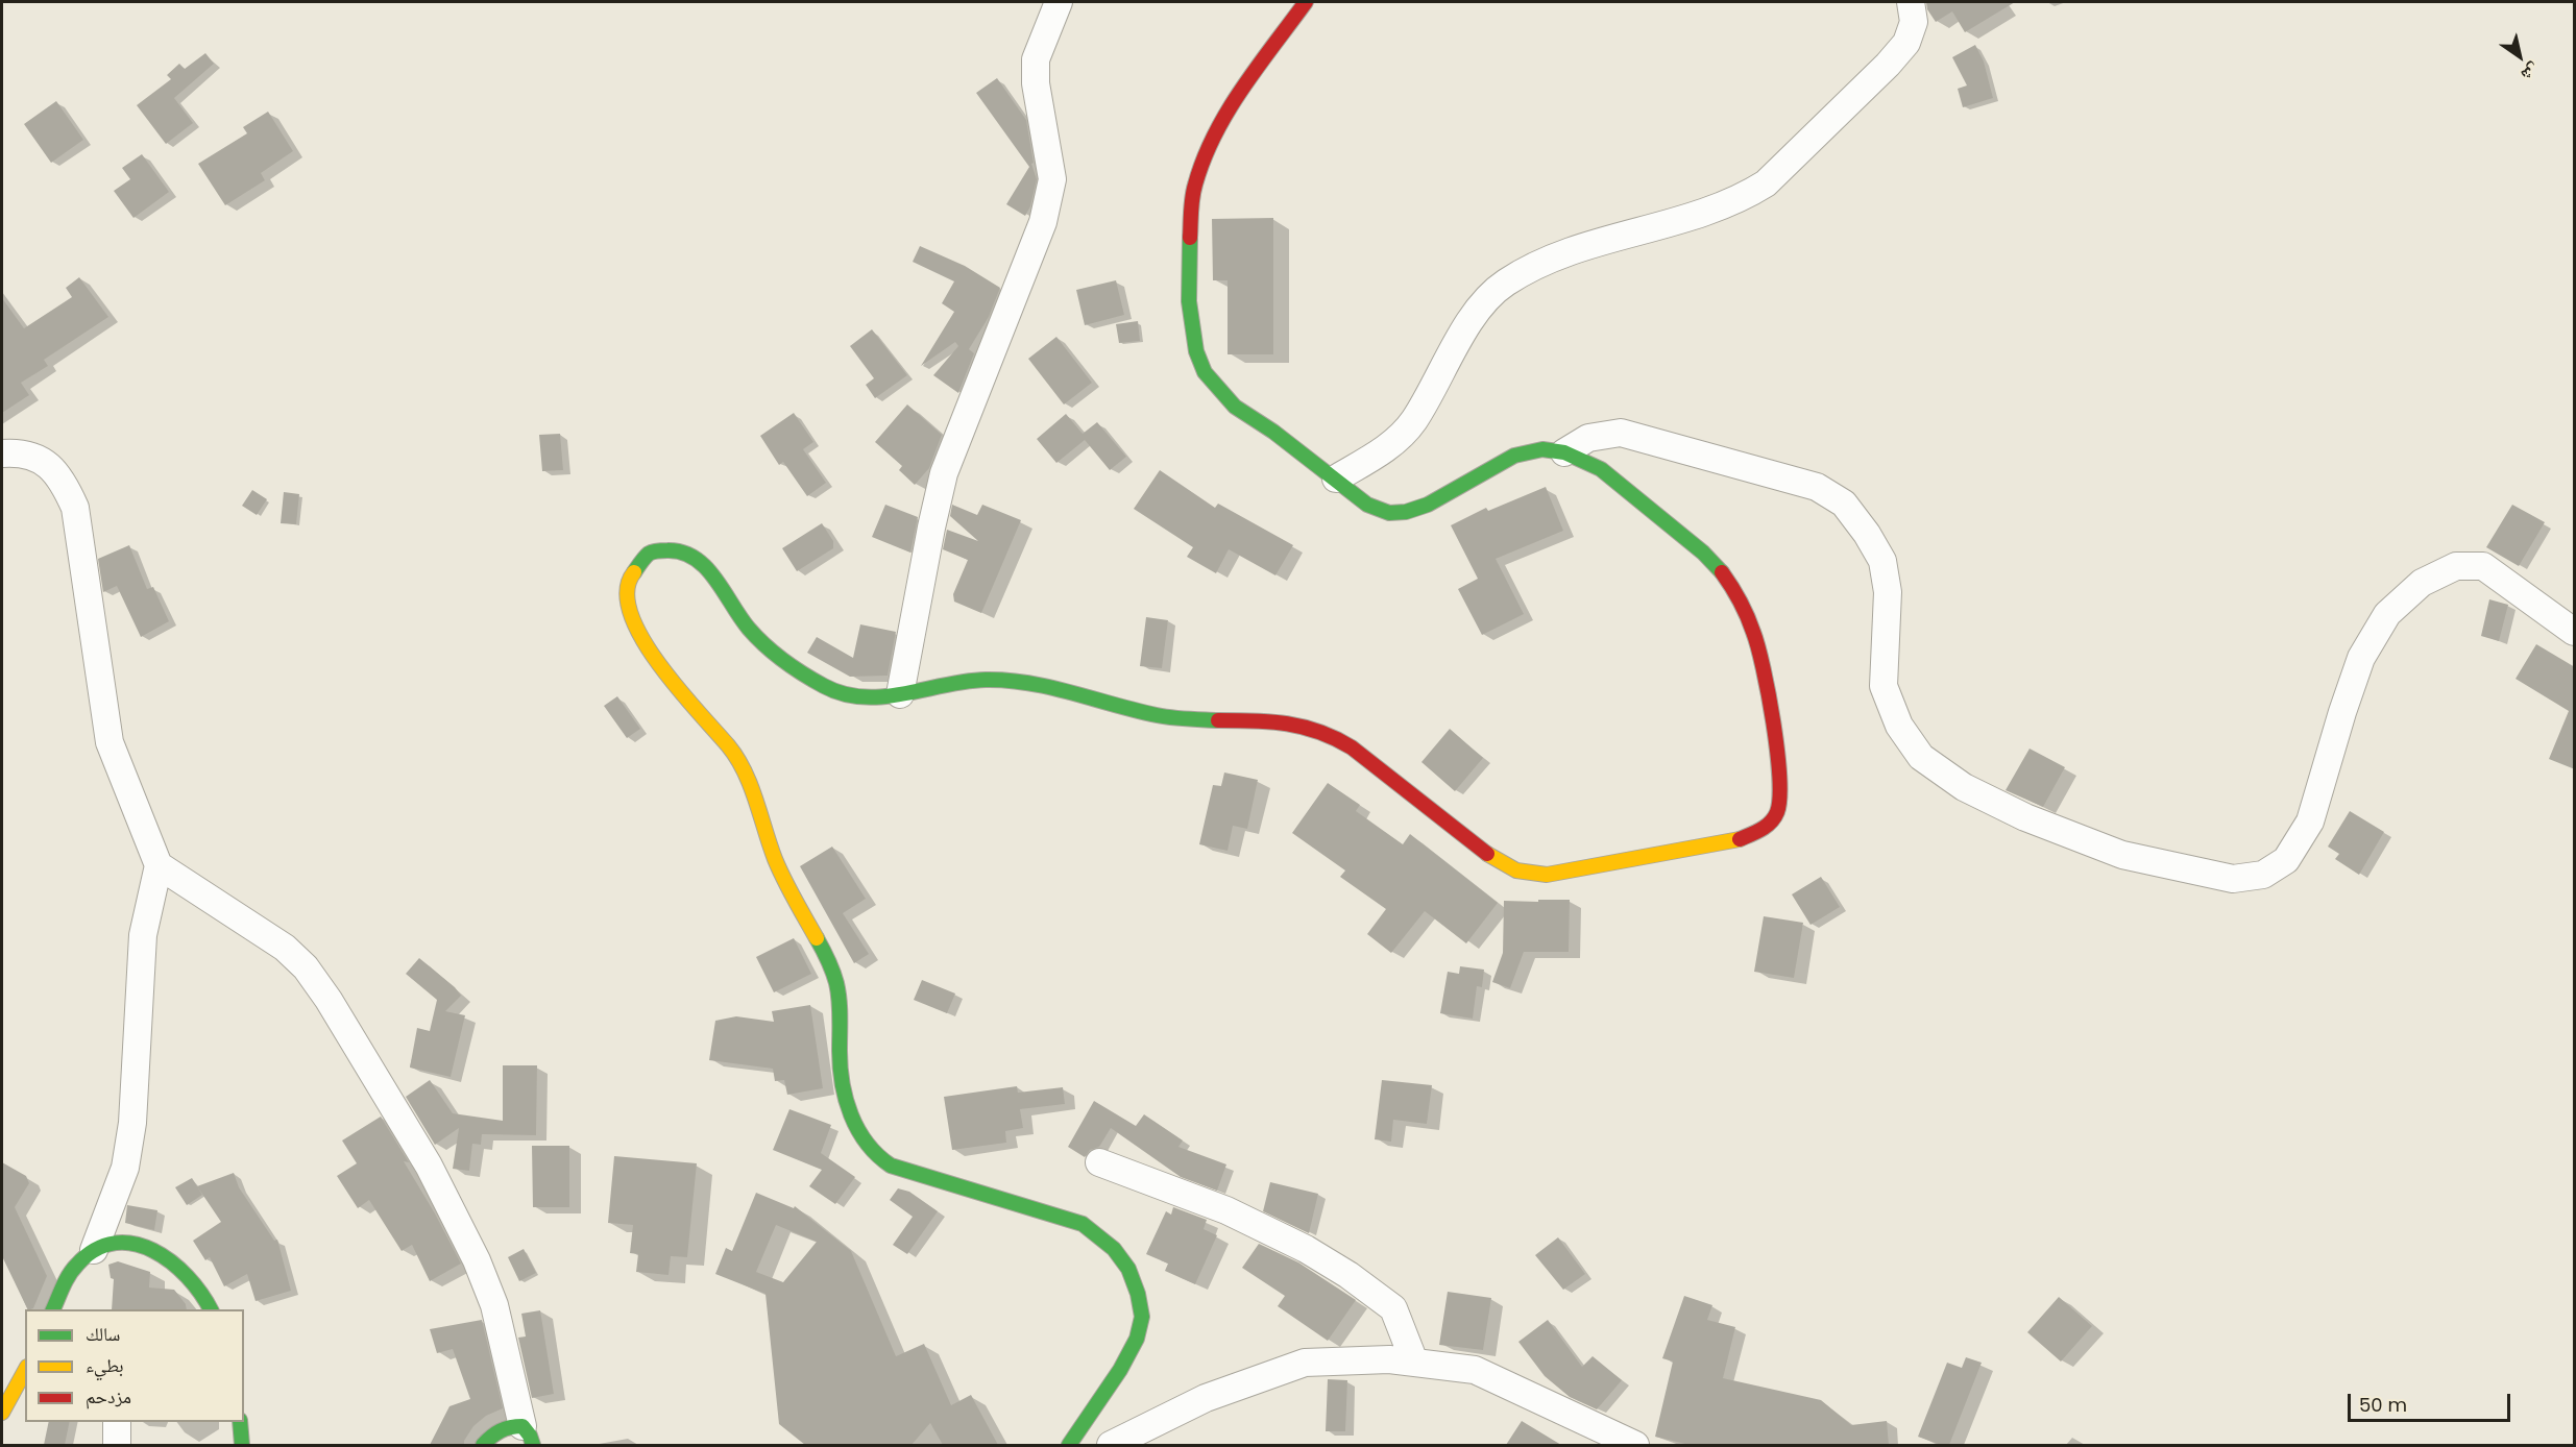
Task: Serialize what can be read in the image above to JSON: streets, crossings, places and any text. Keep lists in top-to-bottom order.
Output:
{
  "legend": ["سالك", "بطيء", "مزدحم"],
  "scale_bar": "50 m",
  "north": "bottom right"
}
